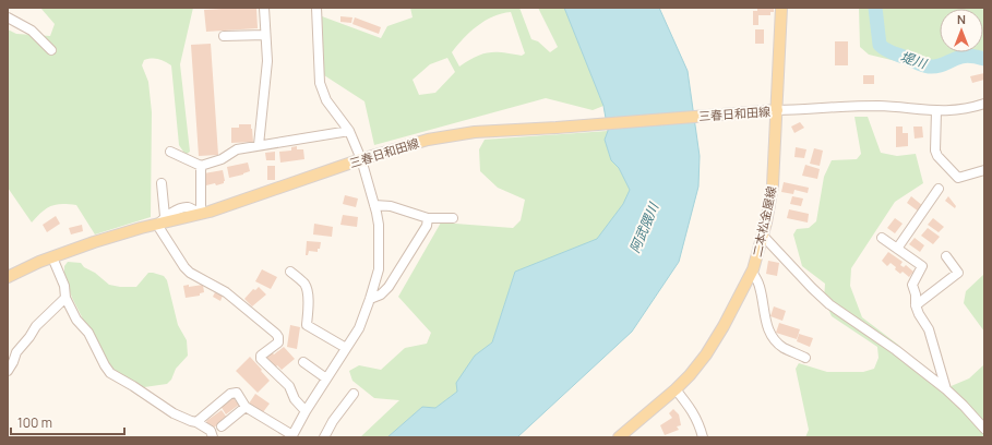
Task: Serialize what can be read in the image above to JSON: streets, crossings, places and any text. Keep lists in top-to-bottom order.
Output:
{
  "streets": {
    "main road": ["三春日和田線", "二本松金屋線"]
  },
  "crossings": [
    ["三春日和田線", "二本松金屋線"]
  ],
  "water": ["堤川", "阿武隈川"],
  "scale_bar": "100 m",
  "north": "top"
}
